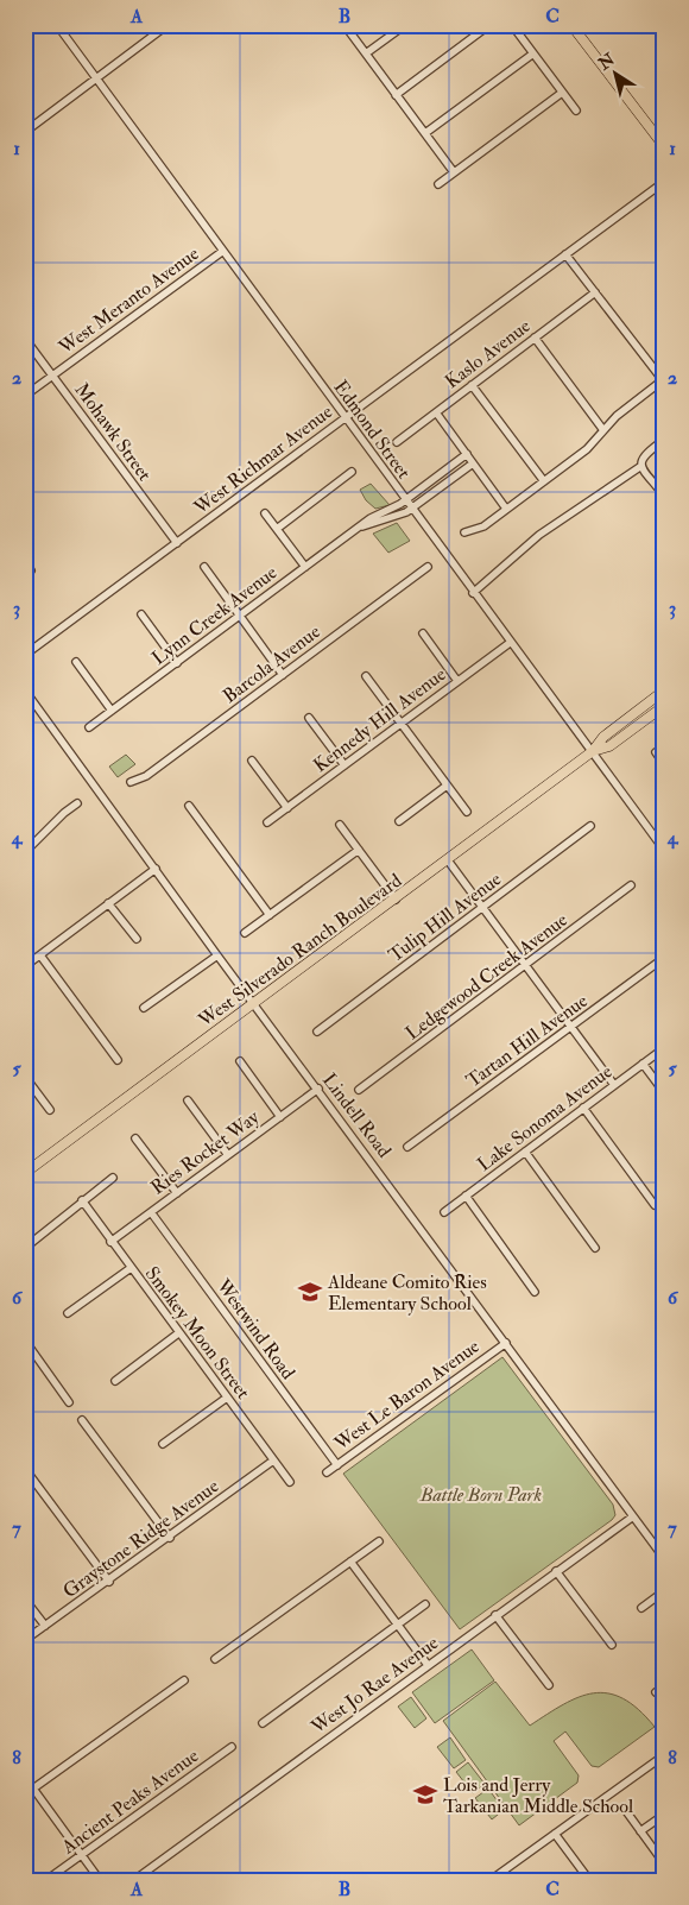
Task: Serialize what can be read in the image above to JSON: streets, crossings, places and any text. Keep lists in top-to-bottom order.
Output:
{
  "streets": {
    "main road": ["West Silverado Ranch Boulevard"],
    "street": [
      "West Meranto Avenue",
      "Kaslo Avenue",
      "Edmond Street",
      "Mohawk Street",
      "West Richmar Avenue",
      "Lynn Creek Avenue",
      "Barcola Avenue",
      "Kennedy Hill Avenue",
      "Tulip Hill Avenue",
      "Ledgewood Creek Avenue",
      "Tartan Hill Avenue",
      "Lindell Road",
      "Lake Sonoma Avenue",
      "Ries Rocket Way",
      "Westwind Road",
      "Smokey Moon Street",
      "West Le Baron Avenue",
      "Graystone Ridge Avenue",
      "West Jo Rae Avenue",
      "Ancient Peaks Avenue"
    ]
  },
  "crossings": [
    ["West Meranto Avenue", "Edmond Street"],
    ["West Meranto Avenue", "Mohawk Street"],
    ["Edmond Street", "West Richmar Avenue"],
    ["Edmond Street", "Lynn Creek Avenue"],
    ["Edmond Street", "Kennedy Hill Avenue"],
    ["Edmond Street", "West Silverado Ranch Boulevard"],
    ["Mohawk Street", "West Richmar Avenue"],
    ["West Silverado Ranch Boulevard", "Lindell Road"],
    ["Lindell Road", "Ries Rocket Way"],
    ["Lindell Road", "West Le Baron Avenue"],
    ["Lindell Road", "West Jo Rae Avenue"],
    ["Ries Rocket Way", "Westwind Road"],
    ["Ries Rocket Way", "Smokey Moon Street"],
    ["Westwind Road", "West Le Baron Avenue"],
    ["Smokey Moon Street", "Graystone Ridge Avenue"]
  ],
  "parks": ["Battle Born Park"],
  "places": {
    "school or university": ["Aldeane Comito Ries Elementary School", "Lois and Jerry Tarkanian Middle School"]
  },
  "north": "top left",
  "grid": {
    "columns": ["A", "B", "C"],
    "rows": [
      "1",
      "2",
      "3",
      "4",
      "5",
      "6",
      "7",
      "8"
    ]
  }
}
